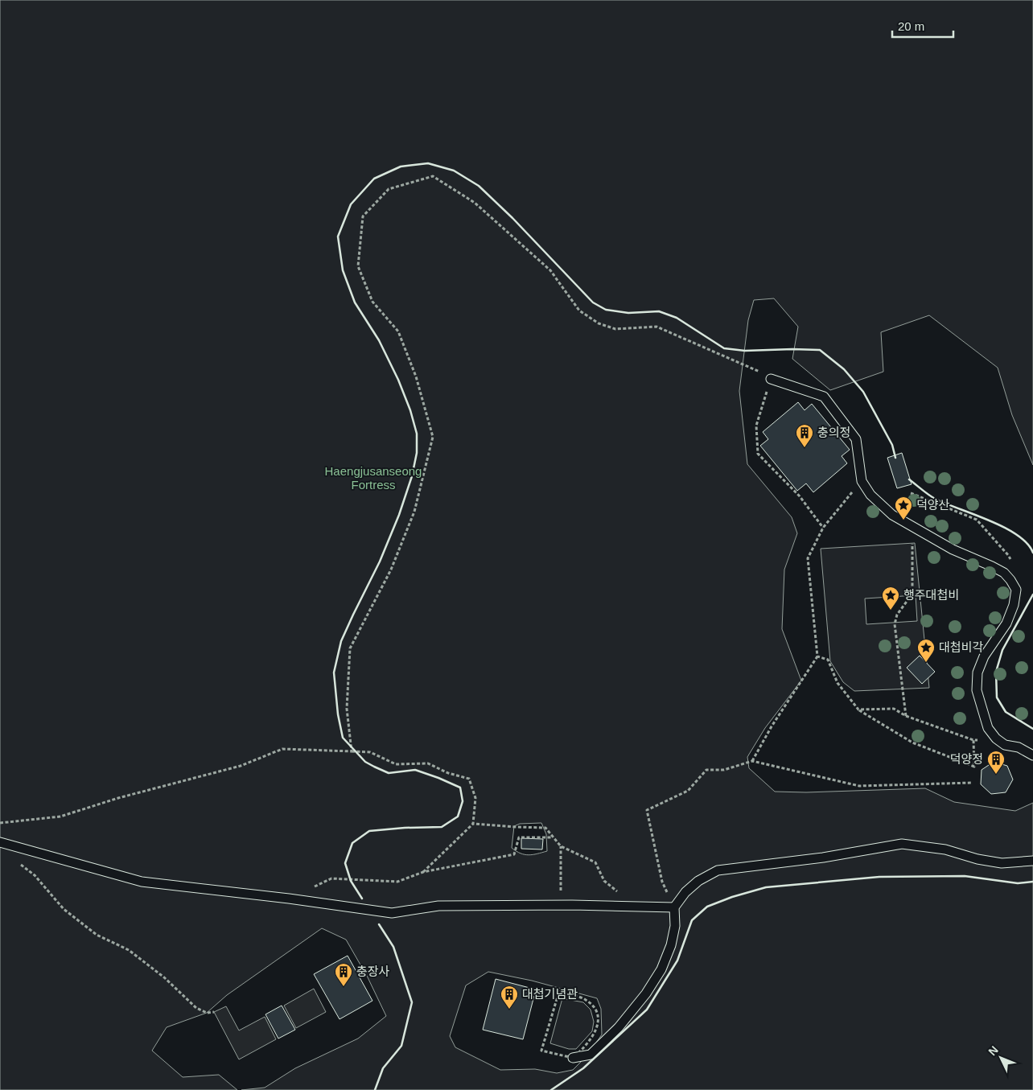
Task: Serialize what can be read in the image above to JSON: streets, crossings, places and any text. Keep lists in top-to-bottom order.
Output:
{
  "parks": ["Haengjusanseong Fortress"],
  "places": {
    "building": [
      "충의정",
      "덕양정",
      "충장사",
      "대첩기념관"
    ],
    "place": ["덕양산", "행주대첩비", "대첩비각"]
  },
  "scale_bar": "20 m",
  "north": "top left"
}
